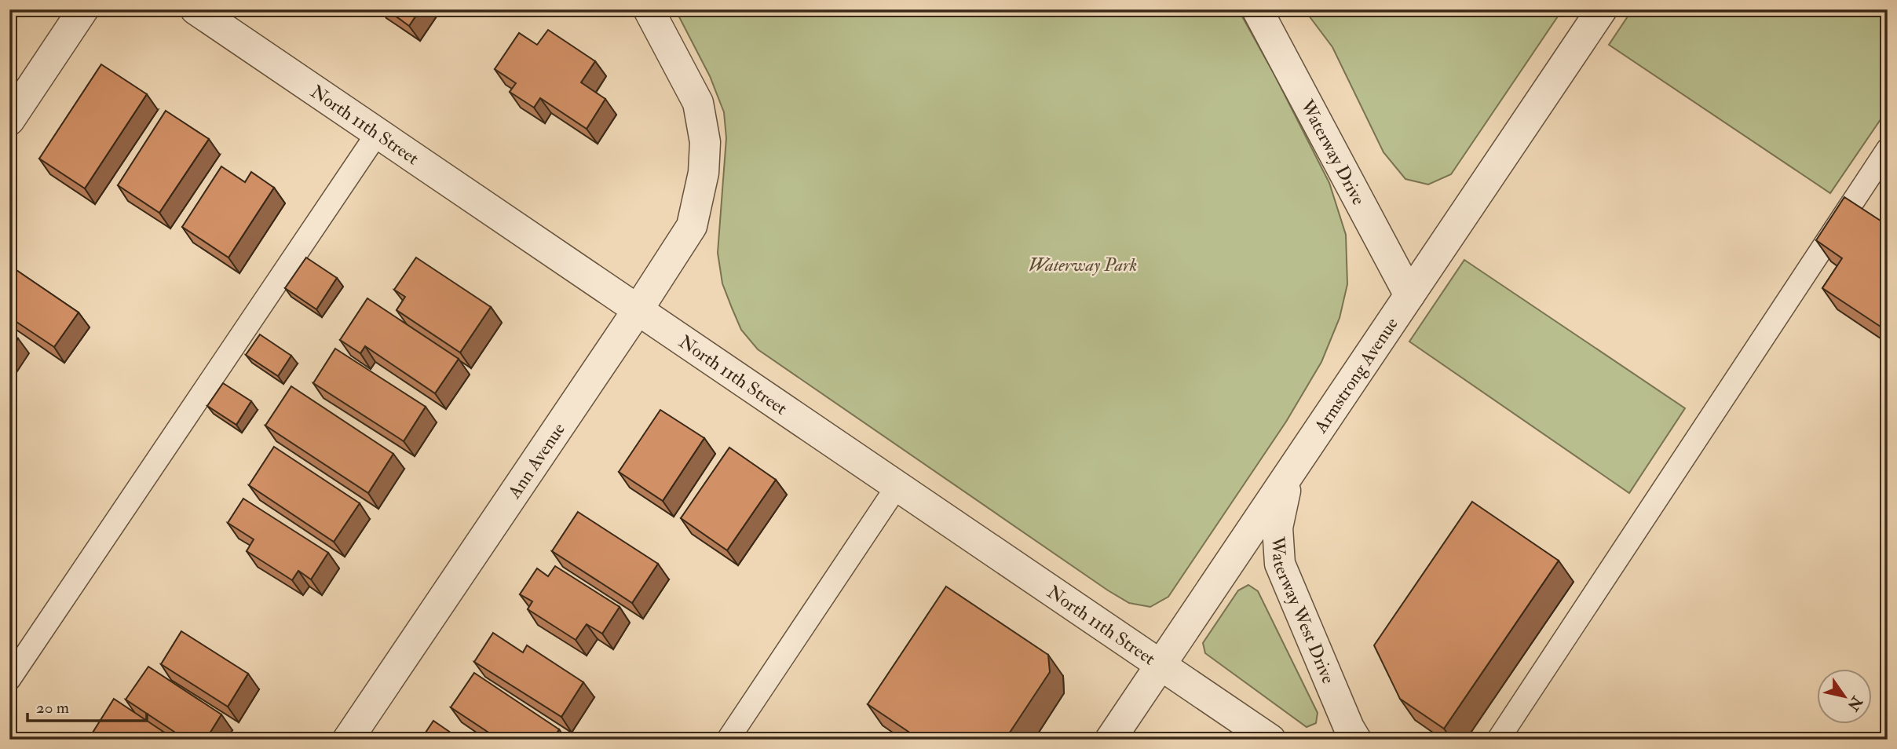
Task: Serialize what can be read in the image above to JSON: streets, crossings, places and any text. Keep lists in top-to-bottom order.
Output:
{
  "streets": {
    "street": [
      "North 11th Street",
      "Waterway Drive",
      "Armstrong Avenue",
      "Ann Avenue",
      "Waterway West Drive"
    ]
  },
  "crossings": [
    ["North 11th Street", "Armstrong Avenue"],
    ["North 11th Street", "Ann Avenue"],
    ["Waterway Drive", "Armstrong Avenue"],
    ["Armstrong Avenue", "Waterway West Drive"]
  ],
  "parks": ["Waterway Park"],
  "scale_bar": "20 m",
  "north": "bottom right"
}
